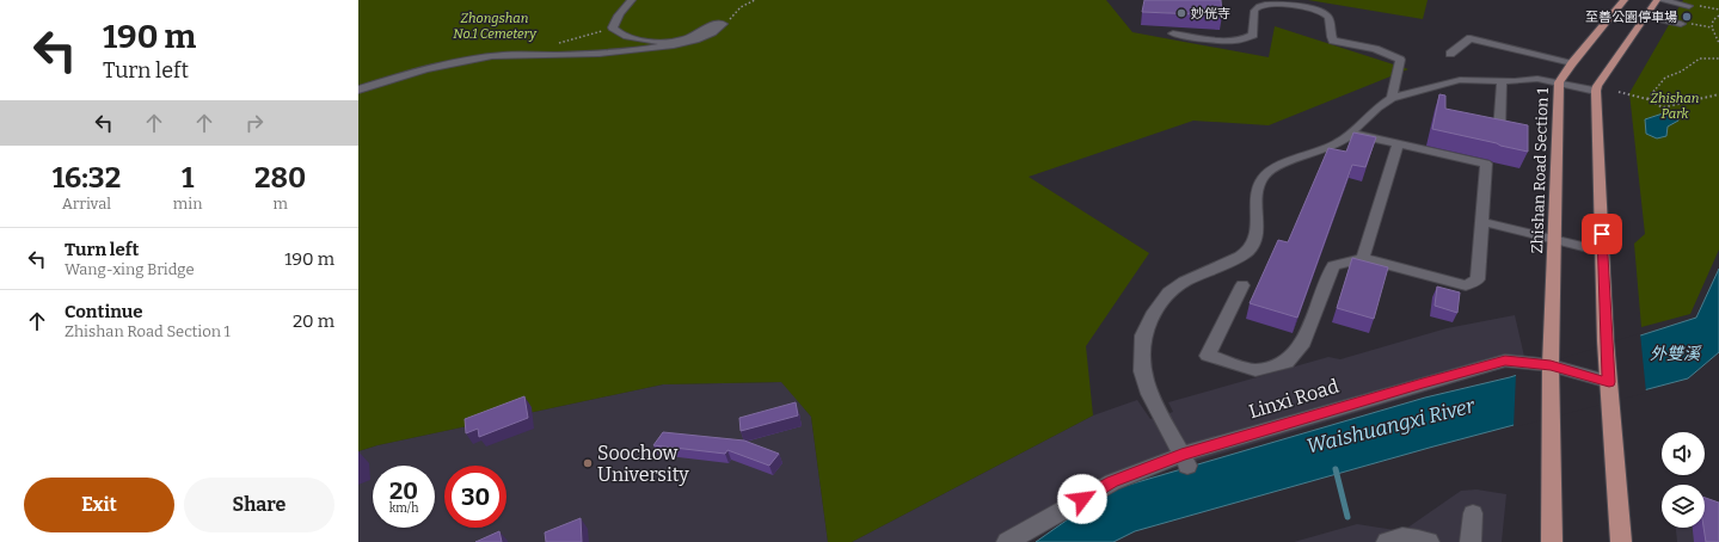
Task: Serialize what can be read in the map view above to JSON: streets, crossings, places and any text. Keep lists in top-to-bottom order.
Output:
{
  "streets": {
    "main road": ["Zhishan Road Section 1"],
    "street": ["Linxi Road"]
  },
  "crossings": [
    ["Zhishan Road Section 1", "Linxi Road"]
  ],
  "water": ["外雙溪", "Waishuangxi River"],
  "parks": ["Zhongshan No.1 Cemetery", "Zhishan Park"],
  "places": ["妙侊寺", "至善公園停車場", "Soochow University"],
  "page": {
    "turn": ["190 m", "Turn left"],
    "eta": [
      "16:32",
      "Arrival",
      "1",
      "min",
      "280",
      "m"
    ],
    "list": [
      {
        "name": "Turn left",
        "note": "Wang-xing Bridge",
        "value": "190 m"
      },
      {
        "name": "Continue",
        "note": "Zhishan Road Section 1",
        "value": "20 m"
      }
    ],
    "speed": "20 km/h",
    "limit": "30",
    "buttons": ["Exit", "Share"]
  }
}
